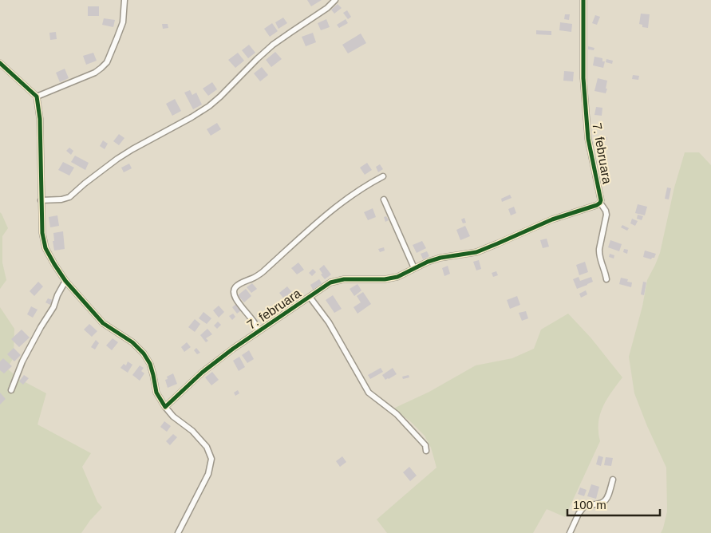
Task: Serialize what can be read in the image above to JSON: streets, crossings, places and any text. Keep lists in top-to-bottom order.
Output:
{
  "streets": {
    "street": ["7. februara"]
  },
  "scale_bar": "100 m"
}
